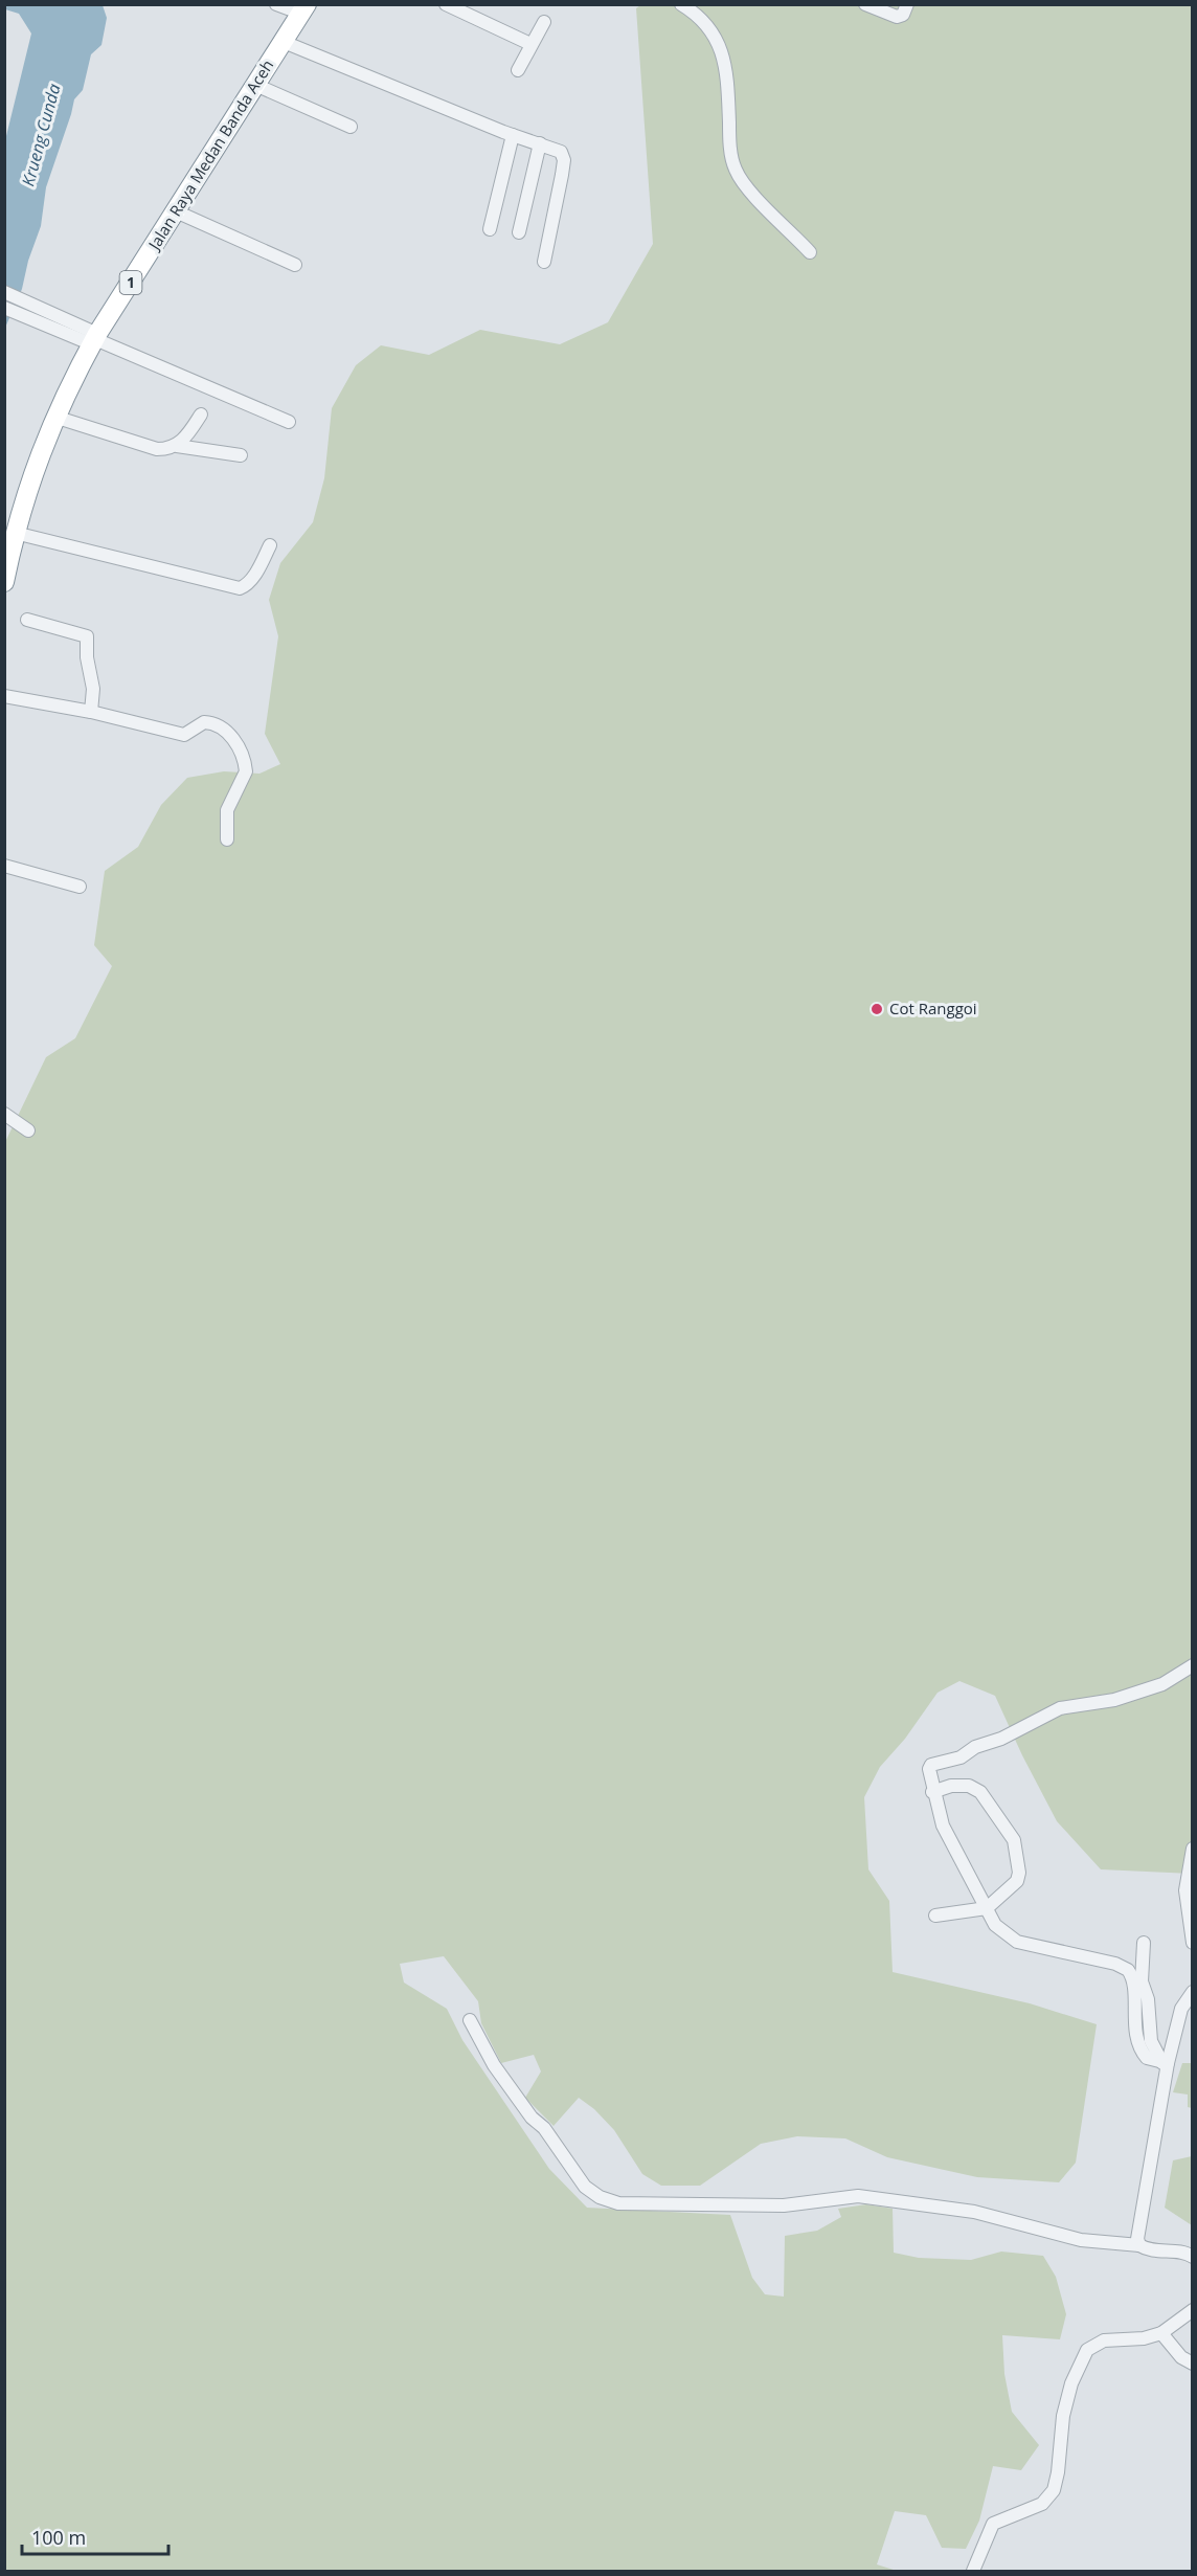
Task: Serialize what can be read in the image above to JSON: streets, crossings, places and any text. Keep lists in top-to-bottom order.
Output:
{
  "streets": {
    "highway": ["Jalan Raya Medan Banda Aceh", "1"]
  },
  "water": ["Krueng Cunda"],
  "places": ["Cot Ranggoi"],
  "scale_bar": "100 m"
}
